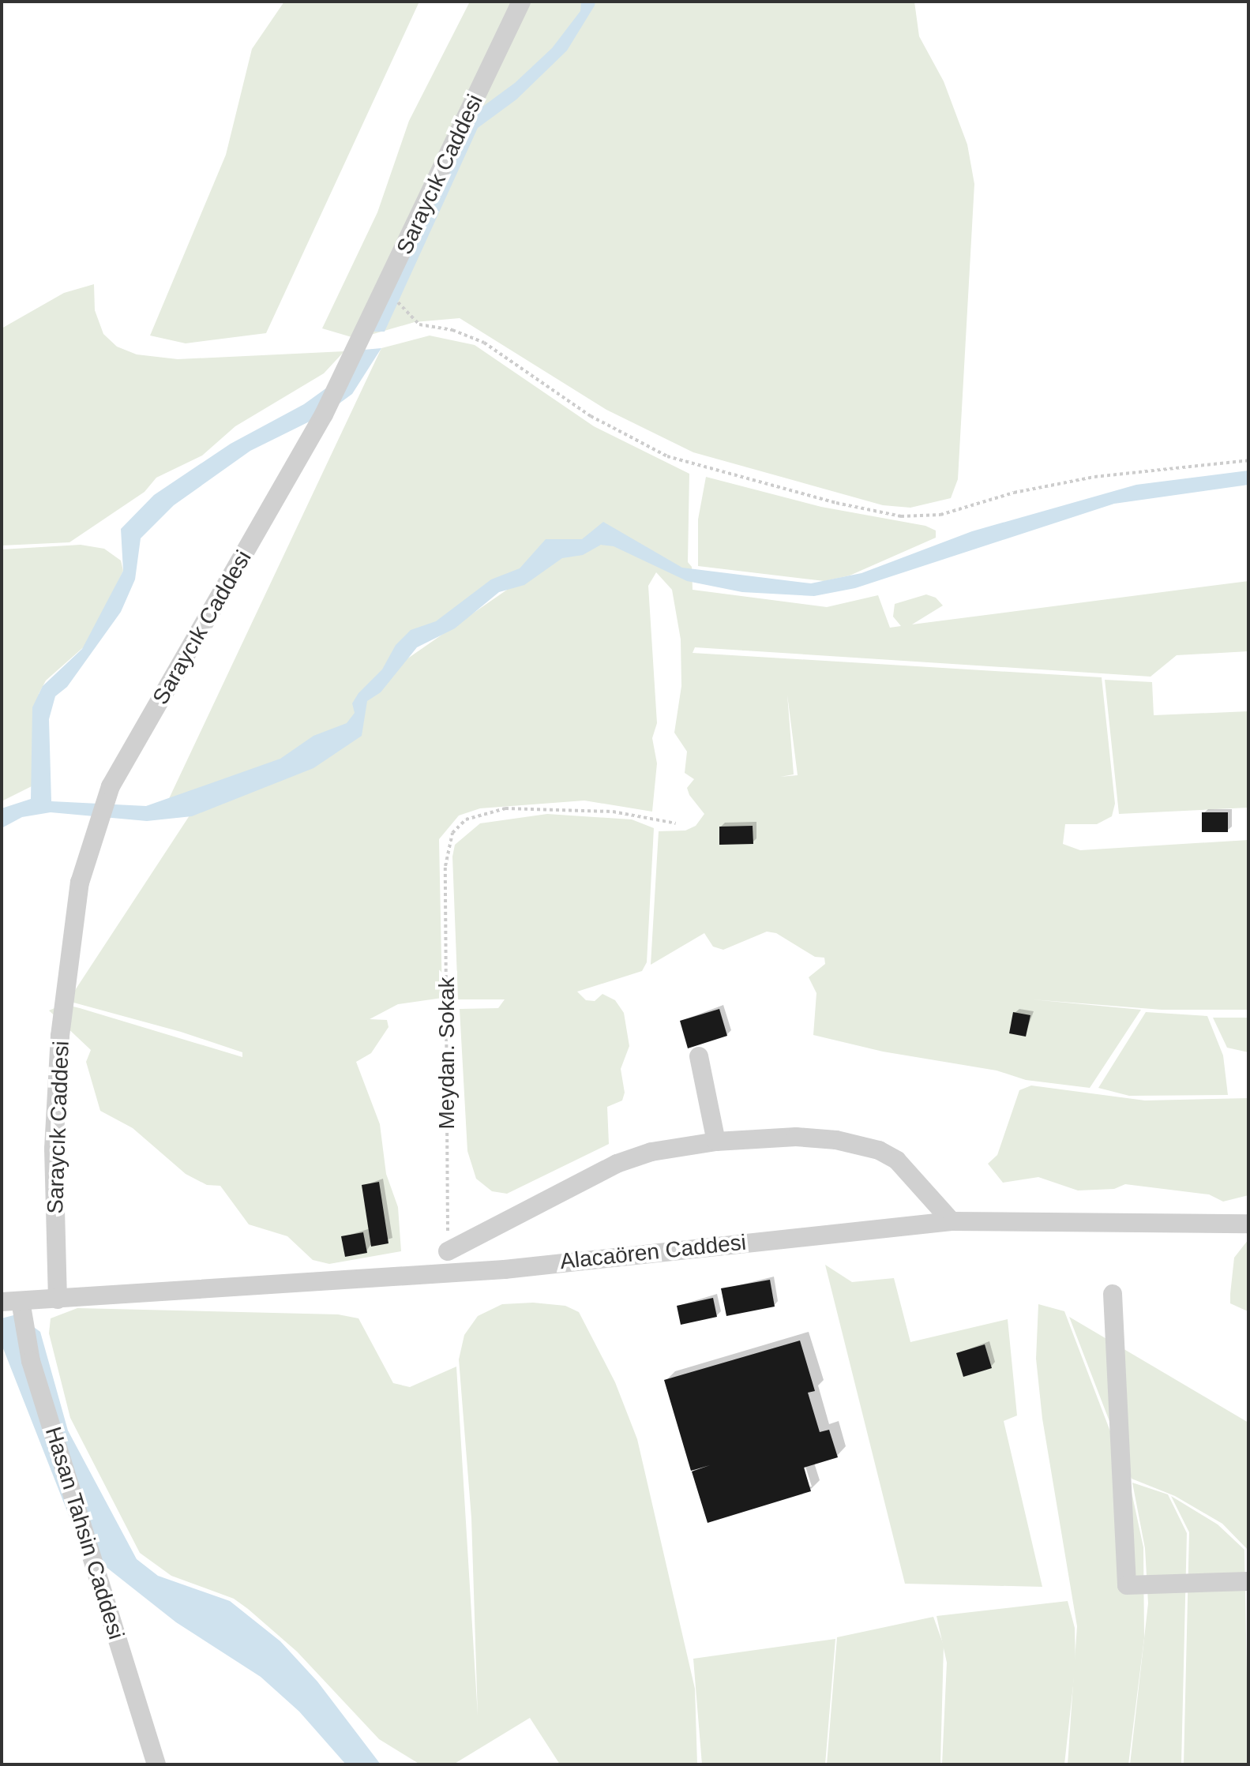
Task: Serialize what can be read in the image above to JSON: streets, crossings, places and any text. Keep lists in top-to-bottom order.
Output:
{
  "streets": {
    "street": ["Saraycık Caddesi", "Alacaören Caddesi", "Hasan Tahsin Caddesi"],
    "path": ["Meydan. Sokak"]
  },
  "crossings": [
    ["Saraycık Caddesi", "Alacaören Caddesi"],
    ["Alacaören Caddesi", "Hasan Tahsin Caddesi"]
  ]
}
